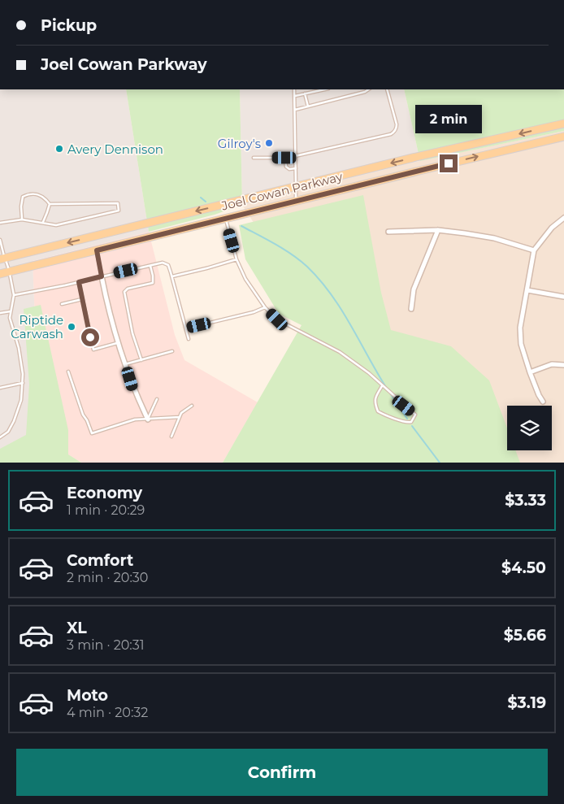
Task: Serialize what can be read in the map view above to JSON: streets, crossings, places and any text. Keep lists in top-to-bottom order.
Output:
{
  "streets": {
    "main road": ["Joel Cowan Parkway"]
  },
  "places": ["Gilroy's", "Avery Dennison", "Riptide Carwash"],
  "page": {
    "banner": ["Pickup", "Joel Cowan Parkway"],
    "bubble": "2 min",
    "list": [
      {
        "name": "Economy",
        "note": "1 min · 20:29",
        "value": "$3.33"
      },
      {
        "name": "Comfort",
        "note": "2 min · 20:30",
        "value": "$4.50"
      },
      {
        "name": "XL",
        "note": "3 min · 20:31",
        "value": "$5.66"
      },
      {
        "name": "Moto",
        "note": "4 min · 20:32",
        "value": "$3.19"
      }
    ],
    "buttons": "Confirm"
  }
}
